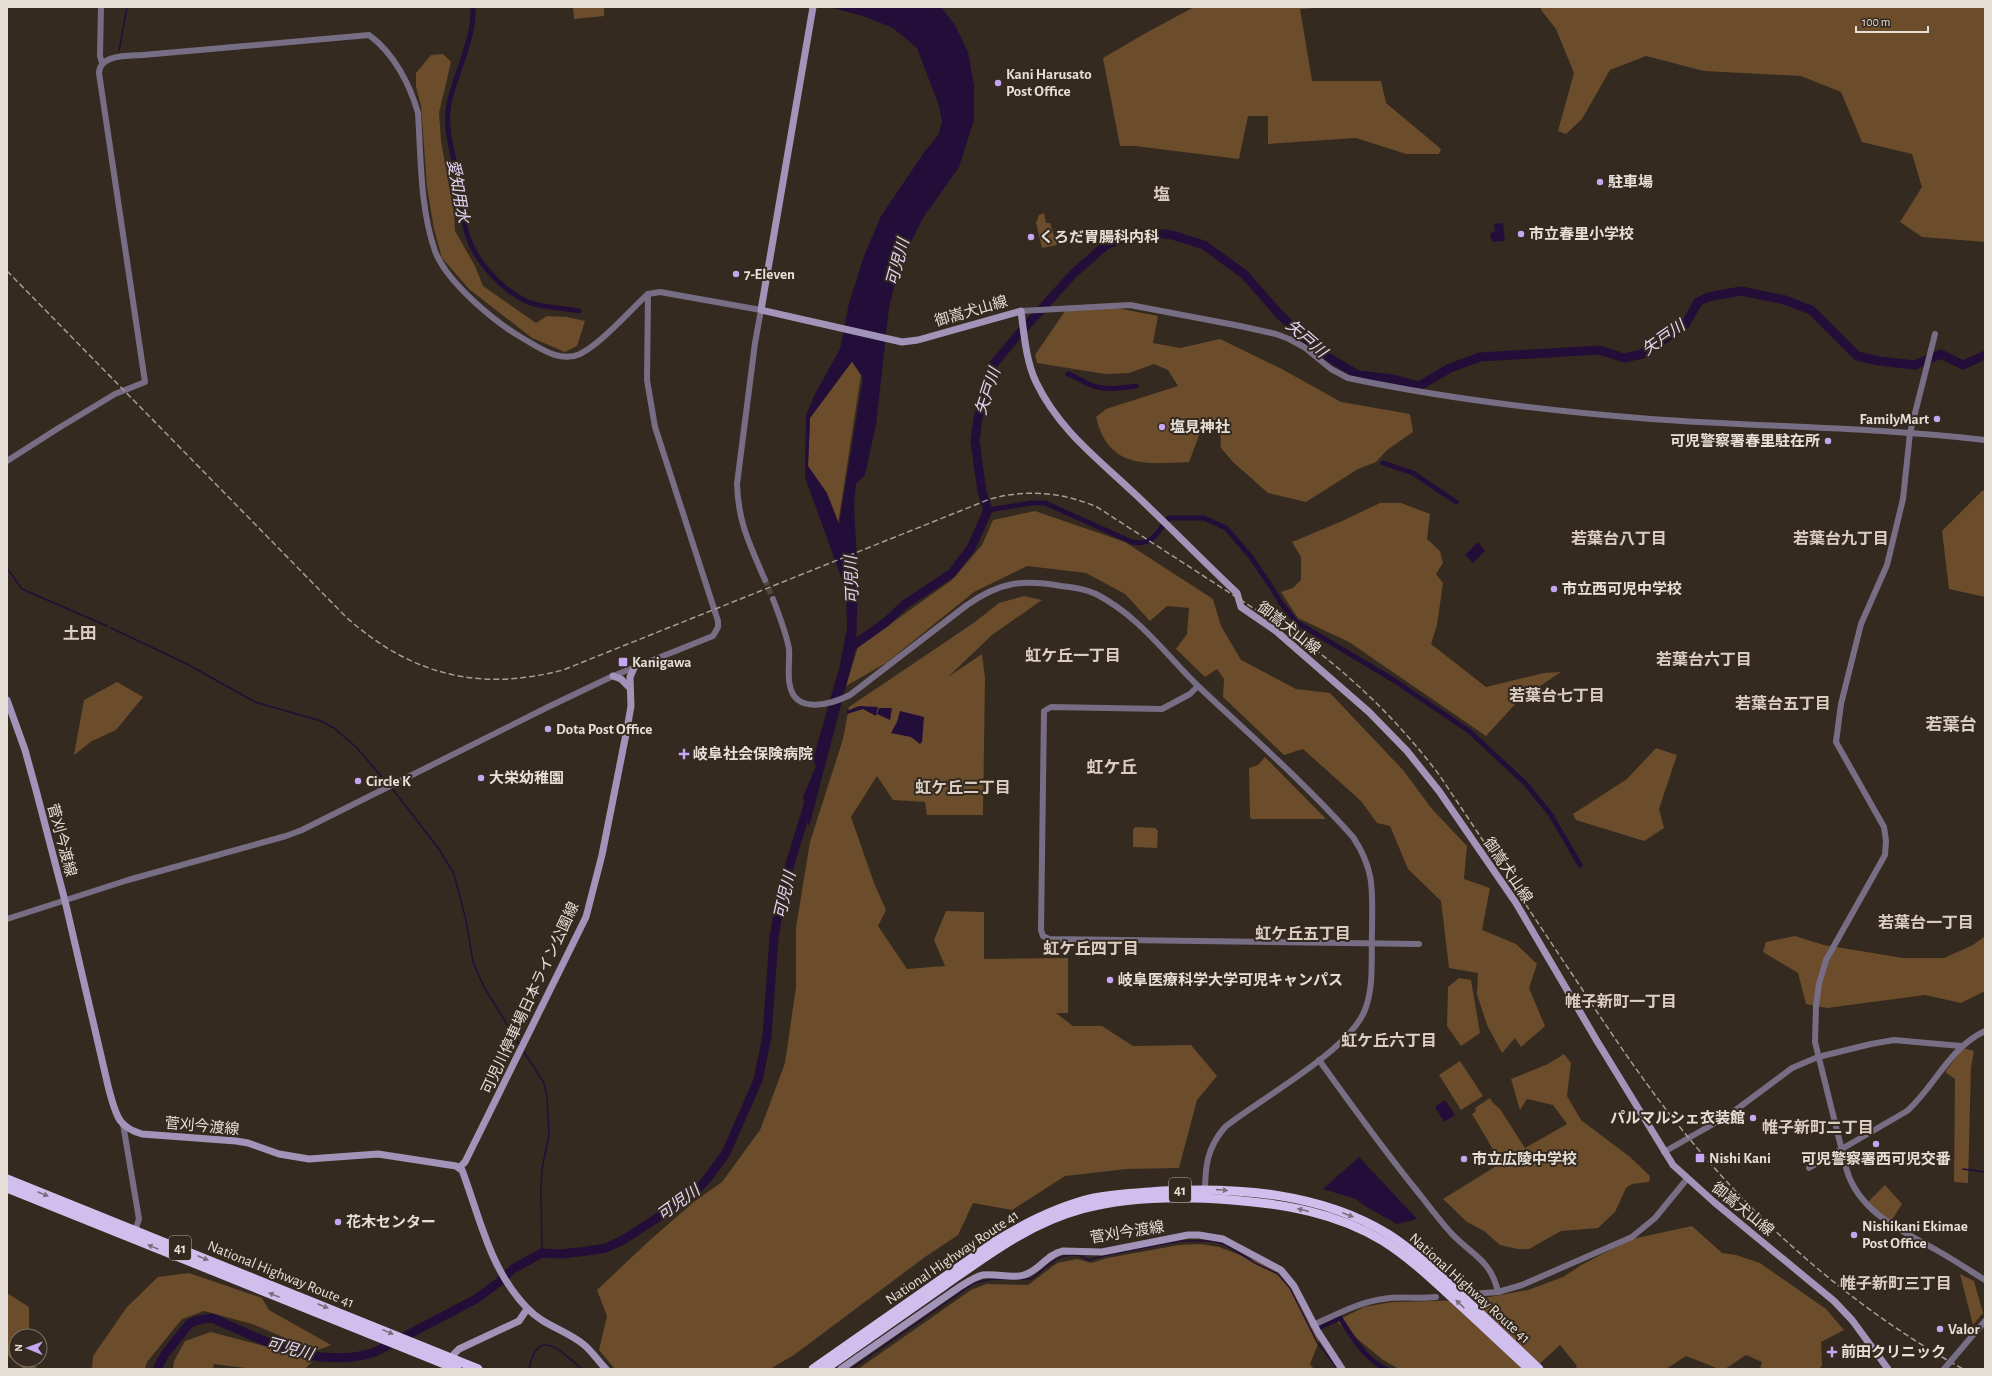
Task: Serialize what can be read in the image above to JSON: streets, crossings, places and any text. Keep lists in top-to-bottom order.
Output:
{
  "streets": {
    "highway": ["41", "National Highway Route 41"],
    "main road": ["御嵩犬山線", "菅刈今渡線", "可児川停車場日本ライン公園線"]
  },
  "crossings": [
    ["菅刈今渡線", "可児川停車場日本ライン公園線"]
  ],
  "districts": [
    "塩",
    "若葉台八丁目",
    "若葉台九丁目",
    "土田",
    "虹ケ丘一丁目",
    "若葉台六丁目",
    "若葉台七丁目",
    "若葉台五丁目",
    "若葉台",
    "虹ケ丘",
    "虹ケ丘二丁目",
    "若葉台一丁目",
    "虹ケ丘五丁目",
    "虹ケ丘四丁目",
    "帷子新町一丁目",
    "虹ケ丘六丁目",
    "帷子新町二丁目",
    "帷子新町三丁目"
  ],
  "water": ["愛知用水", "可児川", "矢戸川"],
  "places": {
    "other": [
      "Kani Harusato Post Office",
      "駐車場",
      "市立春里小学校",
      "くろだ胃腸科内科",
      "7-Eleven",
      "FamilyMart",
      "塩見神社",
      "可児警察署春里駐在所",
      "市立西可児中学校",
      "Dota Post Office",
      "大栄幼稚園",
      "Circle K",
      "岐阜医療科学大学可児キャンパス",
      "パルマルシェ衣装館",
      "可児警察署西可児交番",
      "市立広陵中学校",
      "花木センター",
      "Nishikani Ekimae Post Office",
      "Valor"
    ],
    "transit": ["Kanigawa", "Nishi Kani"],
    "health": ["岐阜社会保険病院", "前田クリニック"]
  },
  "scale_bar": "100 m",
  "north": "left"
}
